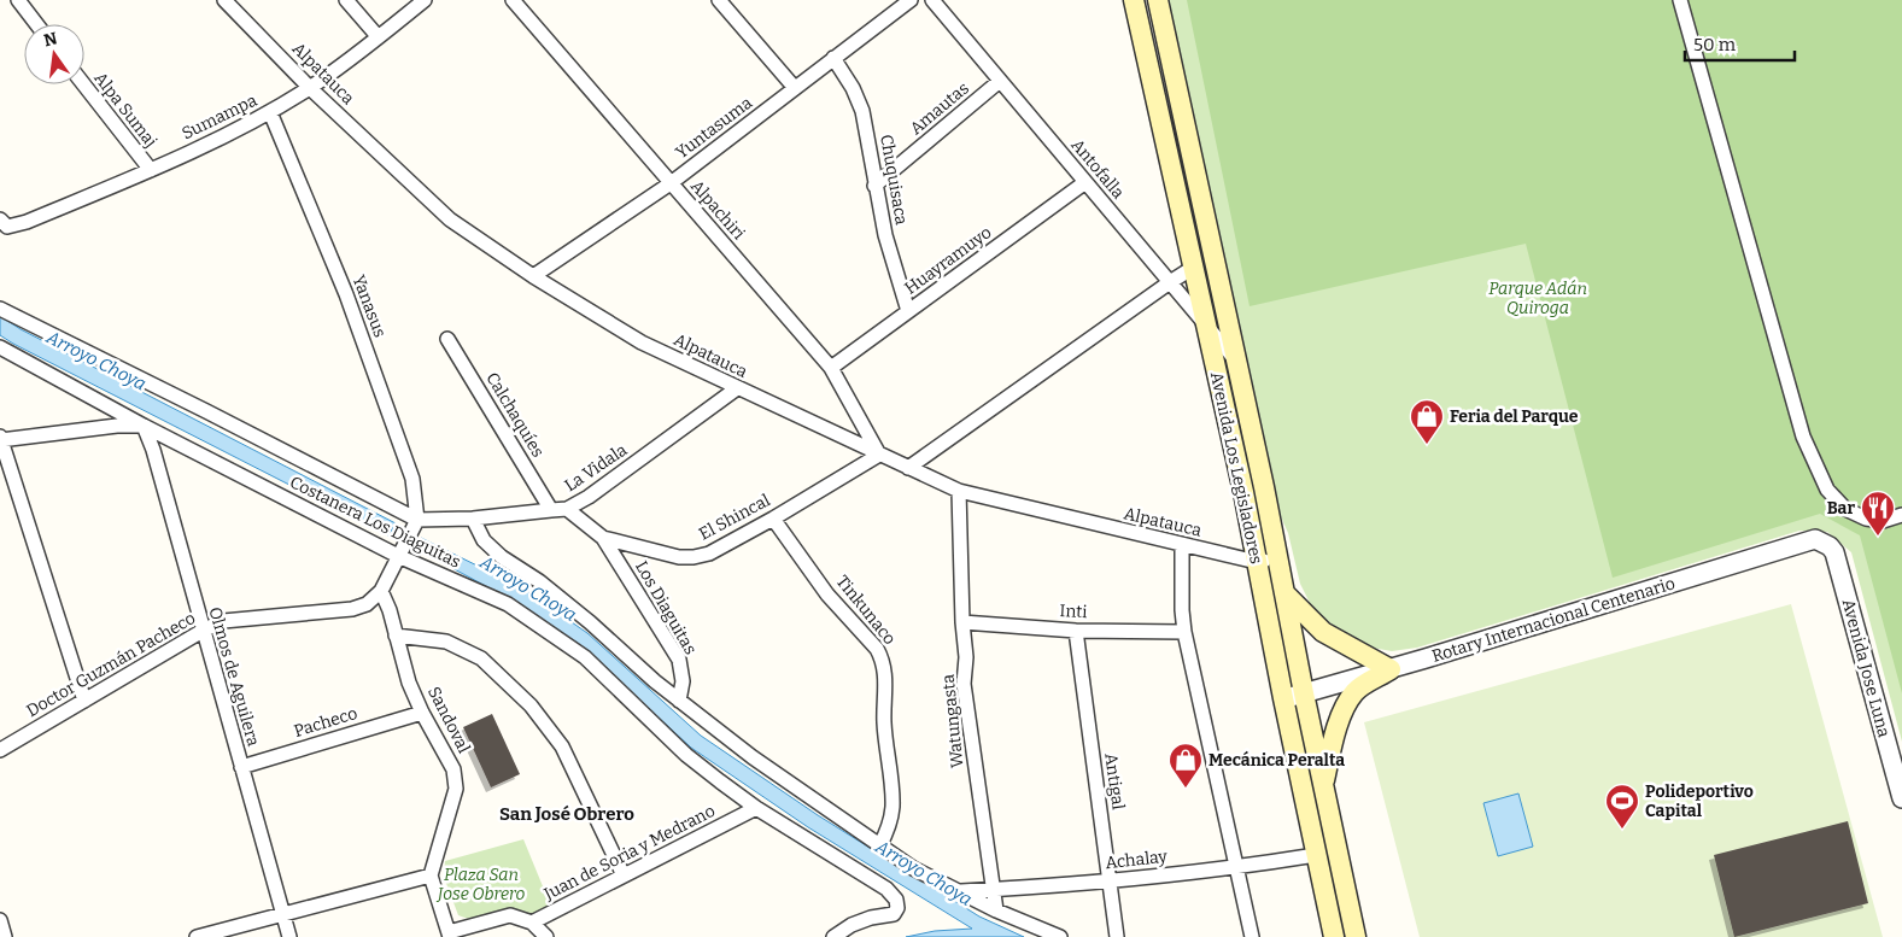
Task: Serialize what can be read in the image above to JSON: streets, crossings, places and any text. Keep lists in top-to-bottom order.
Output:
{
  "streets": {
    "main road": ["Avenida Los Legisladores"],
    "street": [
      "Alpatauca",
      "Amautas",
      "Alpa Sumaj",
      "Sumampa",
      "Yuntasuma",
      "Antofalla",
      "Chuquisaca",
      "Alpachiri",
      "Huayramuyo",
      "Yanasus",
      "Calchaquíes",
      "La Vidala",
      "El Shincal",
      "Costanera Los Diaguitas",
      "Los Diaguitas",
      "Tinkunaco",
      "Inti",
      "Rotary Internacional Centenario",
      "Doctor Guzmán Pacheco",
      "Avenida Jose Luna",
      "Olmos de Aguilera",
      "Sandoval",
      "Watungasta",
      "Pacheco",
      "Antigal",
      "Juan de Soria y Medrano",
      "Achalay"
    ]
  },
  "crossings": [
    ["Alpatauca", "Sumampa"],
    ["Alpatauca", "Yuntasuma"],
    ["Alpatauca", "Alpachiri"],
    ["Alpatauca", "La Vidala"],
    ["Alpatauca", "Avenida Los Legisladores"],
    ["Alpatauca", "El Shincal"],
    ["Alpatauca", "Watungasta"],
    ["Amautas", "Antofalla"],
    ["Amautas", "Chuquisaca"],
    ["Alpa Sumaj", "Sumampa"],
    ["Sumampa", "Yanasus"],
    ["Yuntasuma", "Chuquisaca"],
    ["Yuntasuma", "Alpachiri"],
    ["Antofalla", "Huayramuyo"],
    ["Antofalla", "Avenida Los Legisladores"],
    ["Chuquisaca", "Huayramuyo"],
    ["Alpachiri", "Huayramuyo"],
    ["Alpachiri", "El Shincal"],
    ["Yanasus", "La Vidala"],
    ["Calchaquíes", "La Vidala"],
    ["La Vidala", "El Shincal"],
    ["Avenida Los Legisladores", "Rotary Internacional Centenario"],
    ["Avenida Los Legisladores", "Achalay"],
    ["El Shincal", "Los Diaguitas"],
    ["El Shincal", "Tinkunaco"],
    ["Costanera Los Diaguitas", "Olmos de Aguilera"],
    ["Costanera Los Diaguitas", "Juan de Soria y Medrano"],
    ["Inti", "Watungasta"],
    ["Inti", "Antigal"],
    ["Rotary Internacional Centenario", "Avenida Jose Luna"],
    ["Doctor Guzmán Pacheco", "Olmos de Aguilera"],
    ["Doctor Guzmán Pacheco", "Sandoval"],
    ["Olmos de Aguilera", "Pacheco"],
    ["Sandoval", "Pacheco"],
    ["Watungasta", "Achalay"],
    ["Antigal", "Achalay"]
  ],
  "districts": ["San José Obrero"],
  "water": ["Arroyo Choya"],
  "parks": ["Parque Adán Quiroga", "Plaza San Jose Obrero"],
  "places": {
    "shop": ["Feria del Parque", "Mecánica Peralta"],
    "restaurant": ["Bar"],
    "sports": ["Polideportivo Capital"]
  },
  "scale_bar": "50 m",
  "north": "top"
}
